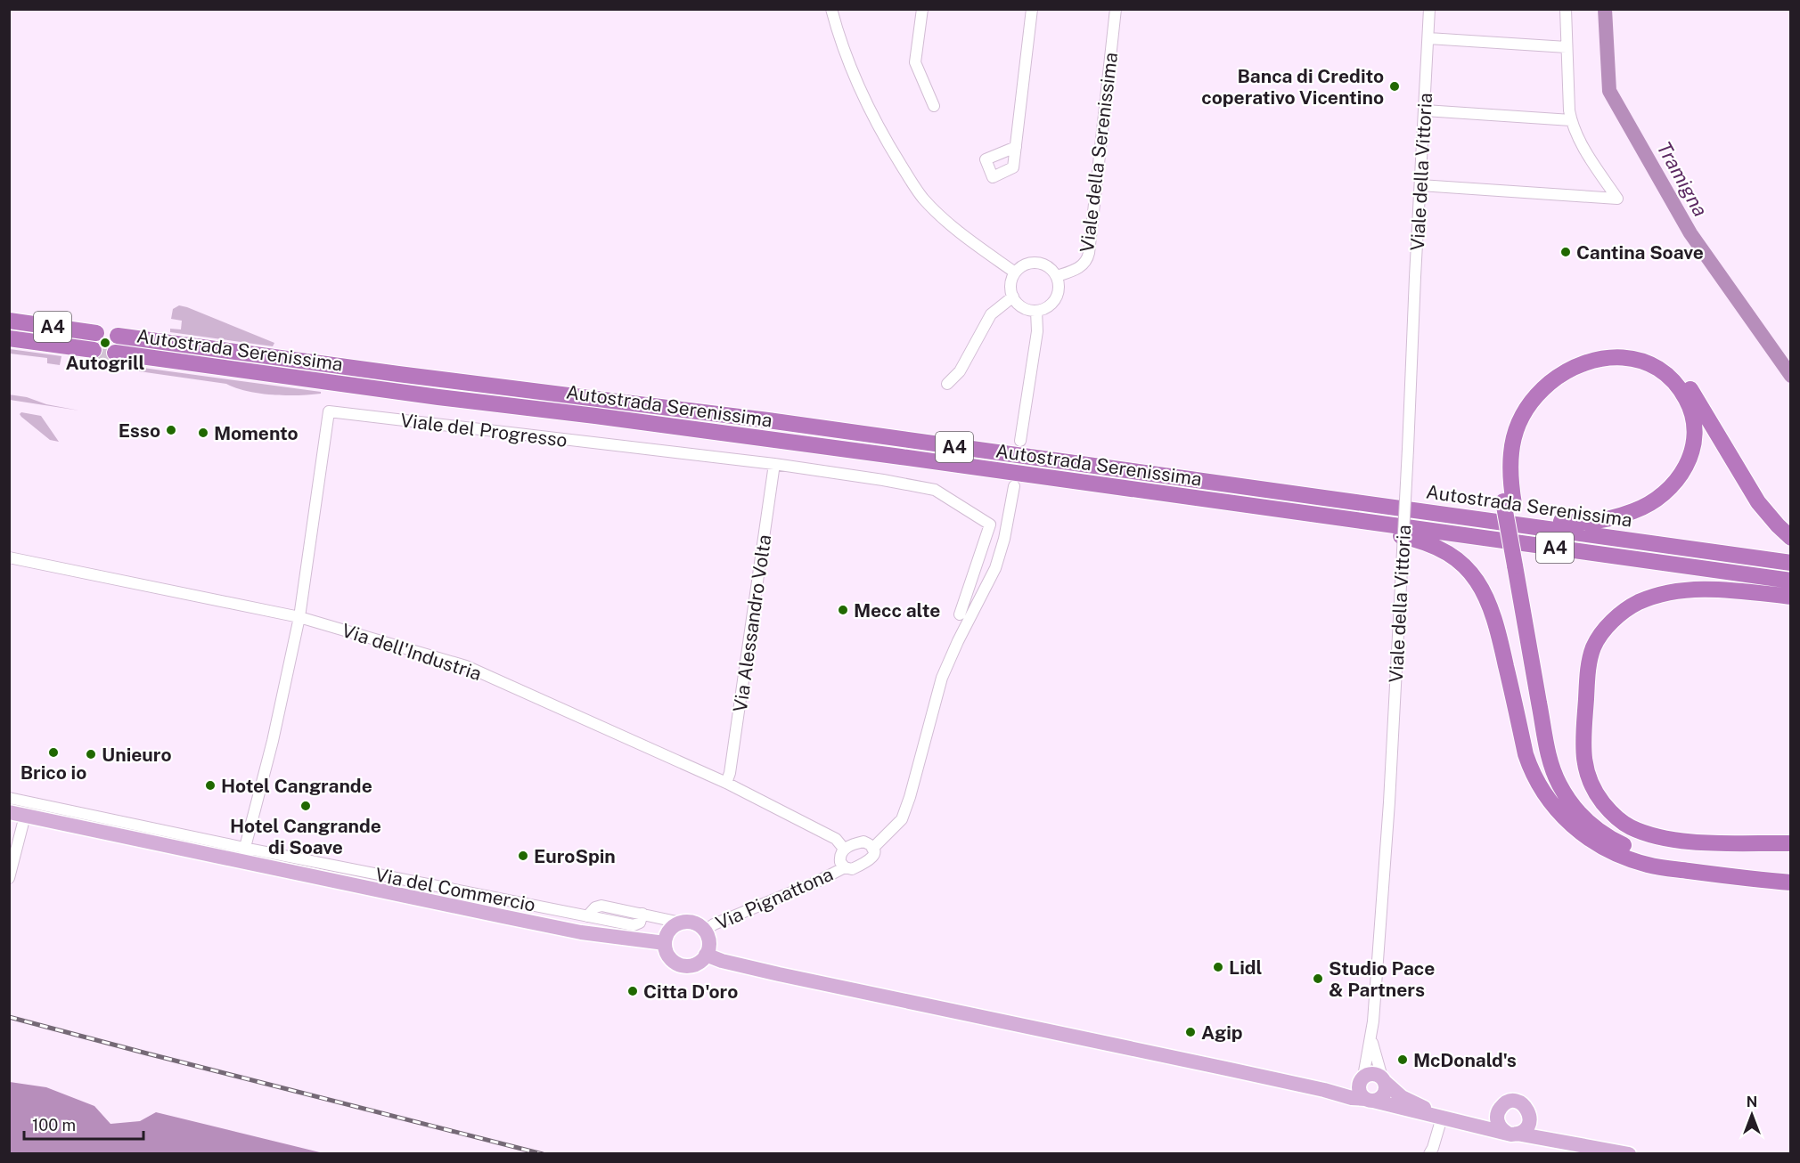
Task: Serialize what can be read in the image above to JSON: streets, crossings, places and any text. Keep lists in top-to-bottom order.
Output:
{
  "streets": {
    "highway": ["A4", "Autostrada Serenissima"],
    "street": [
      "Viale della Serenissima",
      "Viale della Vittoria",
      "Viale del Progresso",
      "Via Alessandro Volta",
      "Via dell'Industria",
      "Via del Commercio",
      "Via Pignattona"
    ]
  },
  "crossings": [
    ["Viale del Progresso", "Via Alessandro Volta"],
    ["Viale del Progresso", "Via dell'Industria"],
    ["Viale del Progresso", "Via del Commercio"],
    ["Via Alessandro Volta", "Via dell'Industria"],
    ["Via dell'Industria", "Via Pignattona"],
    ["Via del Commercio", "Via Pignattona"]
  ],
  "water": ["Tramigna"],
  "places": [
    "Banca di Credito coperativo Vicentino",
    "Cantina Soave",
    "Autogrill",
    "Esso",
    "Momento",
    "Mecc alte",
    "Brico io",
    "Unieuro",
    "Hotel Cangrande",
    "Hotel Cangrande di Soave",
    "EuroSpin",
    "Lidl",
    "Studio Pace & Partners",
    "Citta D'oro",
    "Agip",
    "McDonald's"
  ],
  "scale_bar": "100 m",
  "north": "top"
}
